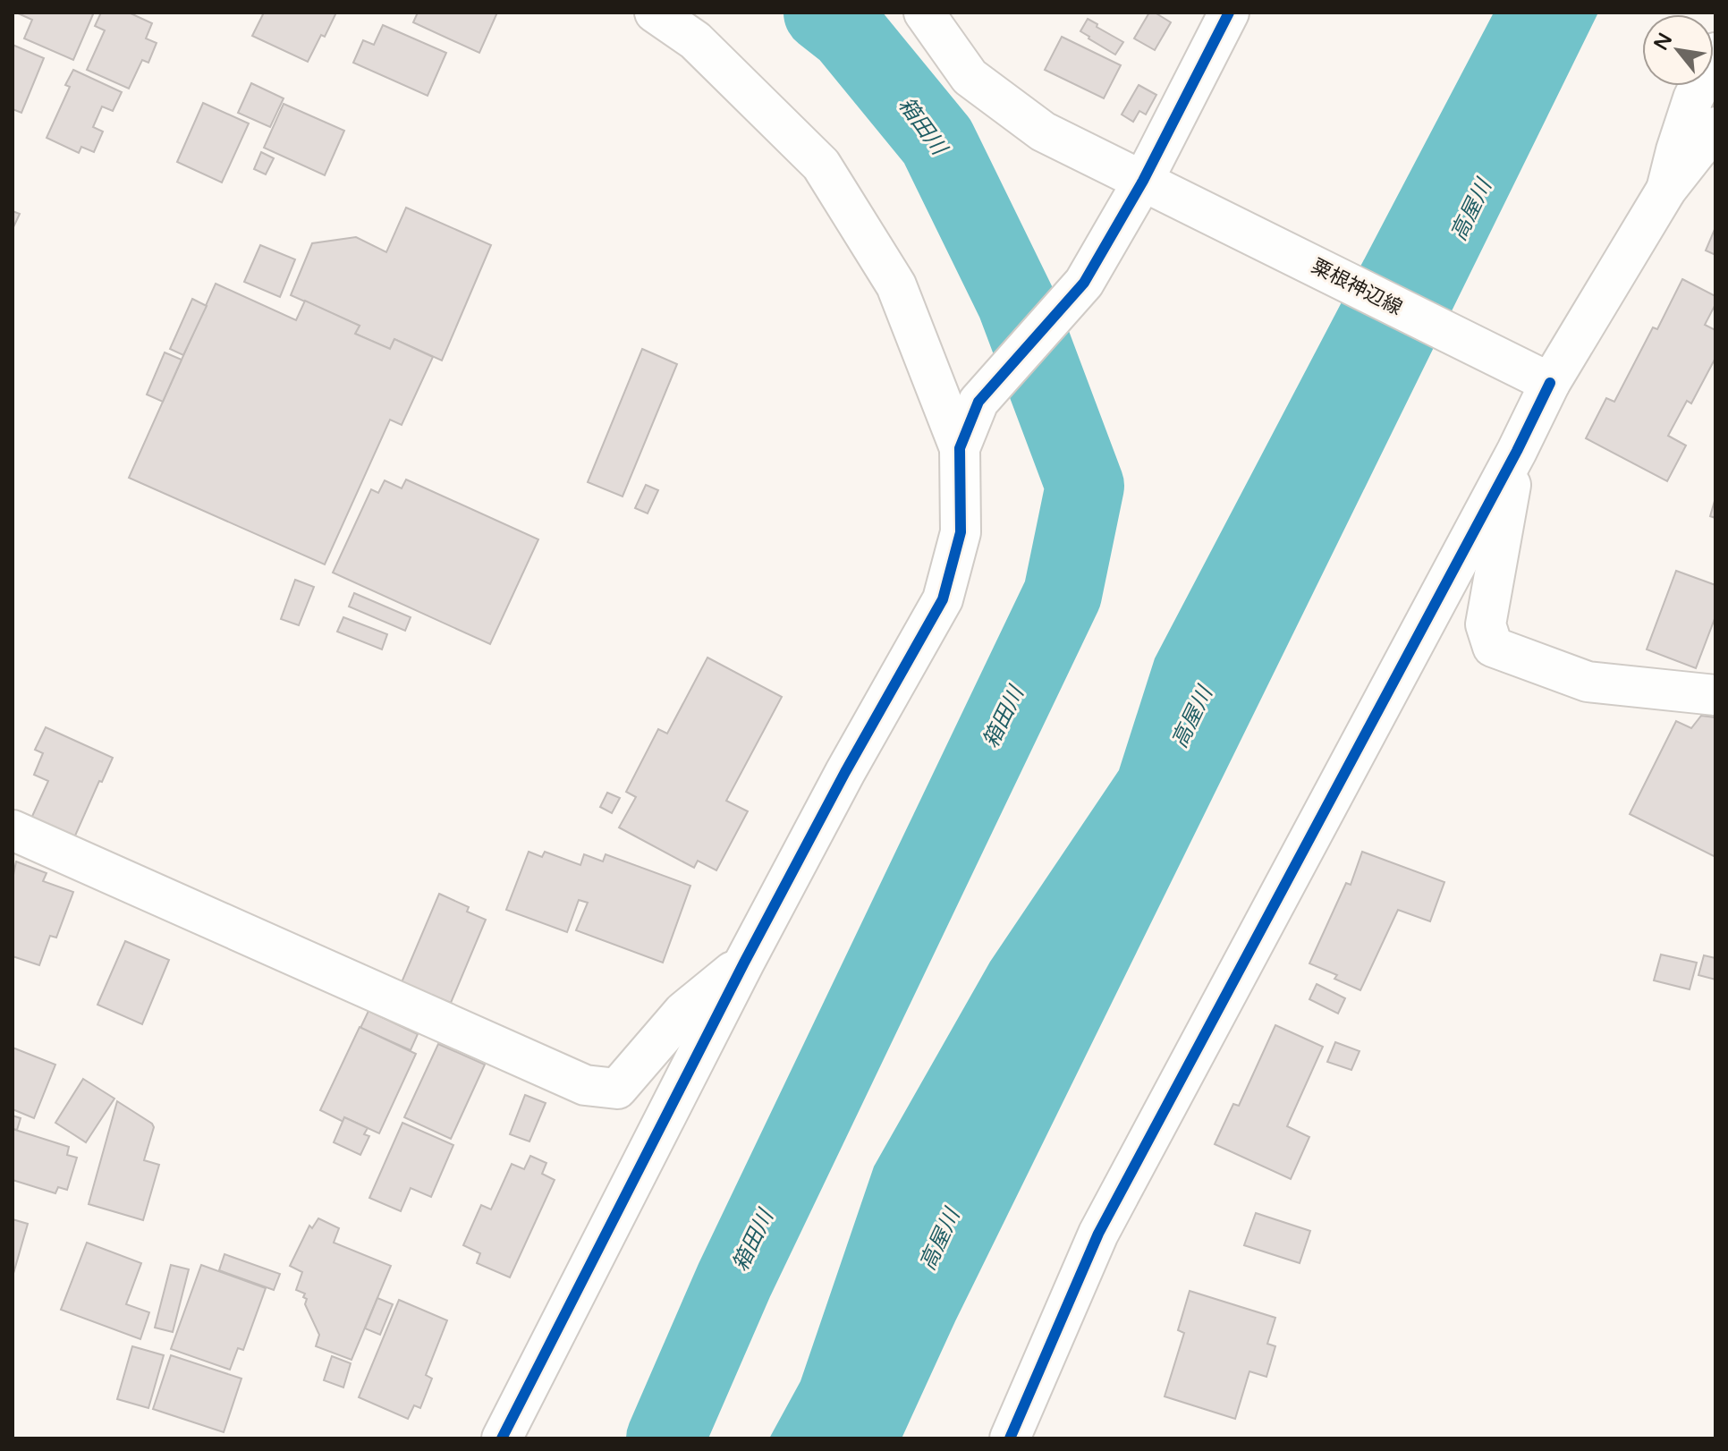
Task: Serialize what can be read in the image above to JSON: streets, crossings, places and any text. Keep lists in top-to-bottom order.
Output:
{
  "streets": {
    "street": ["粟根神辺線"]
  },
  "water": ["箱田川", "高屋川"],
  "north": "top left"
}
